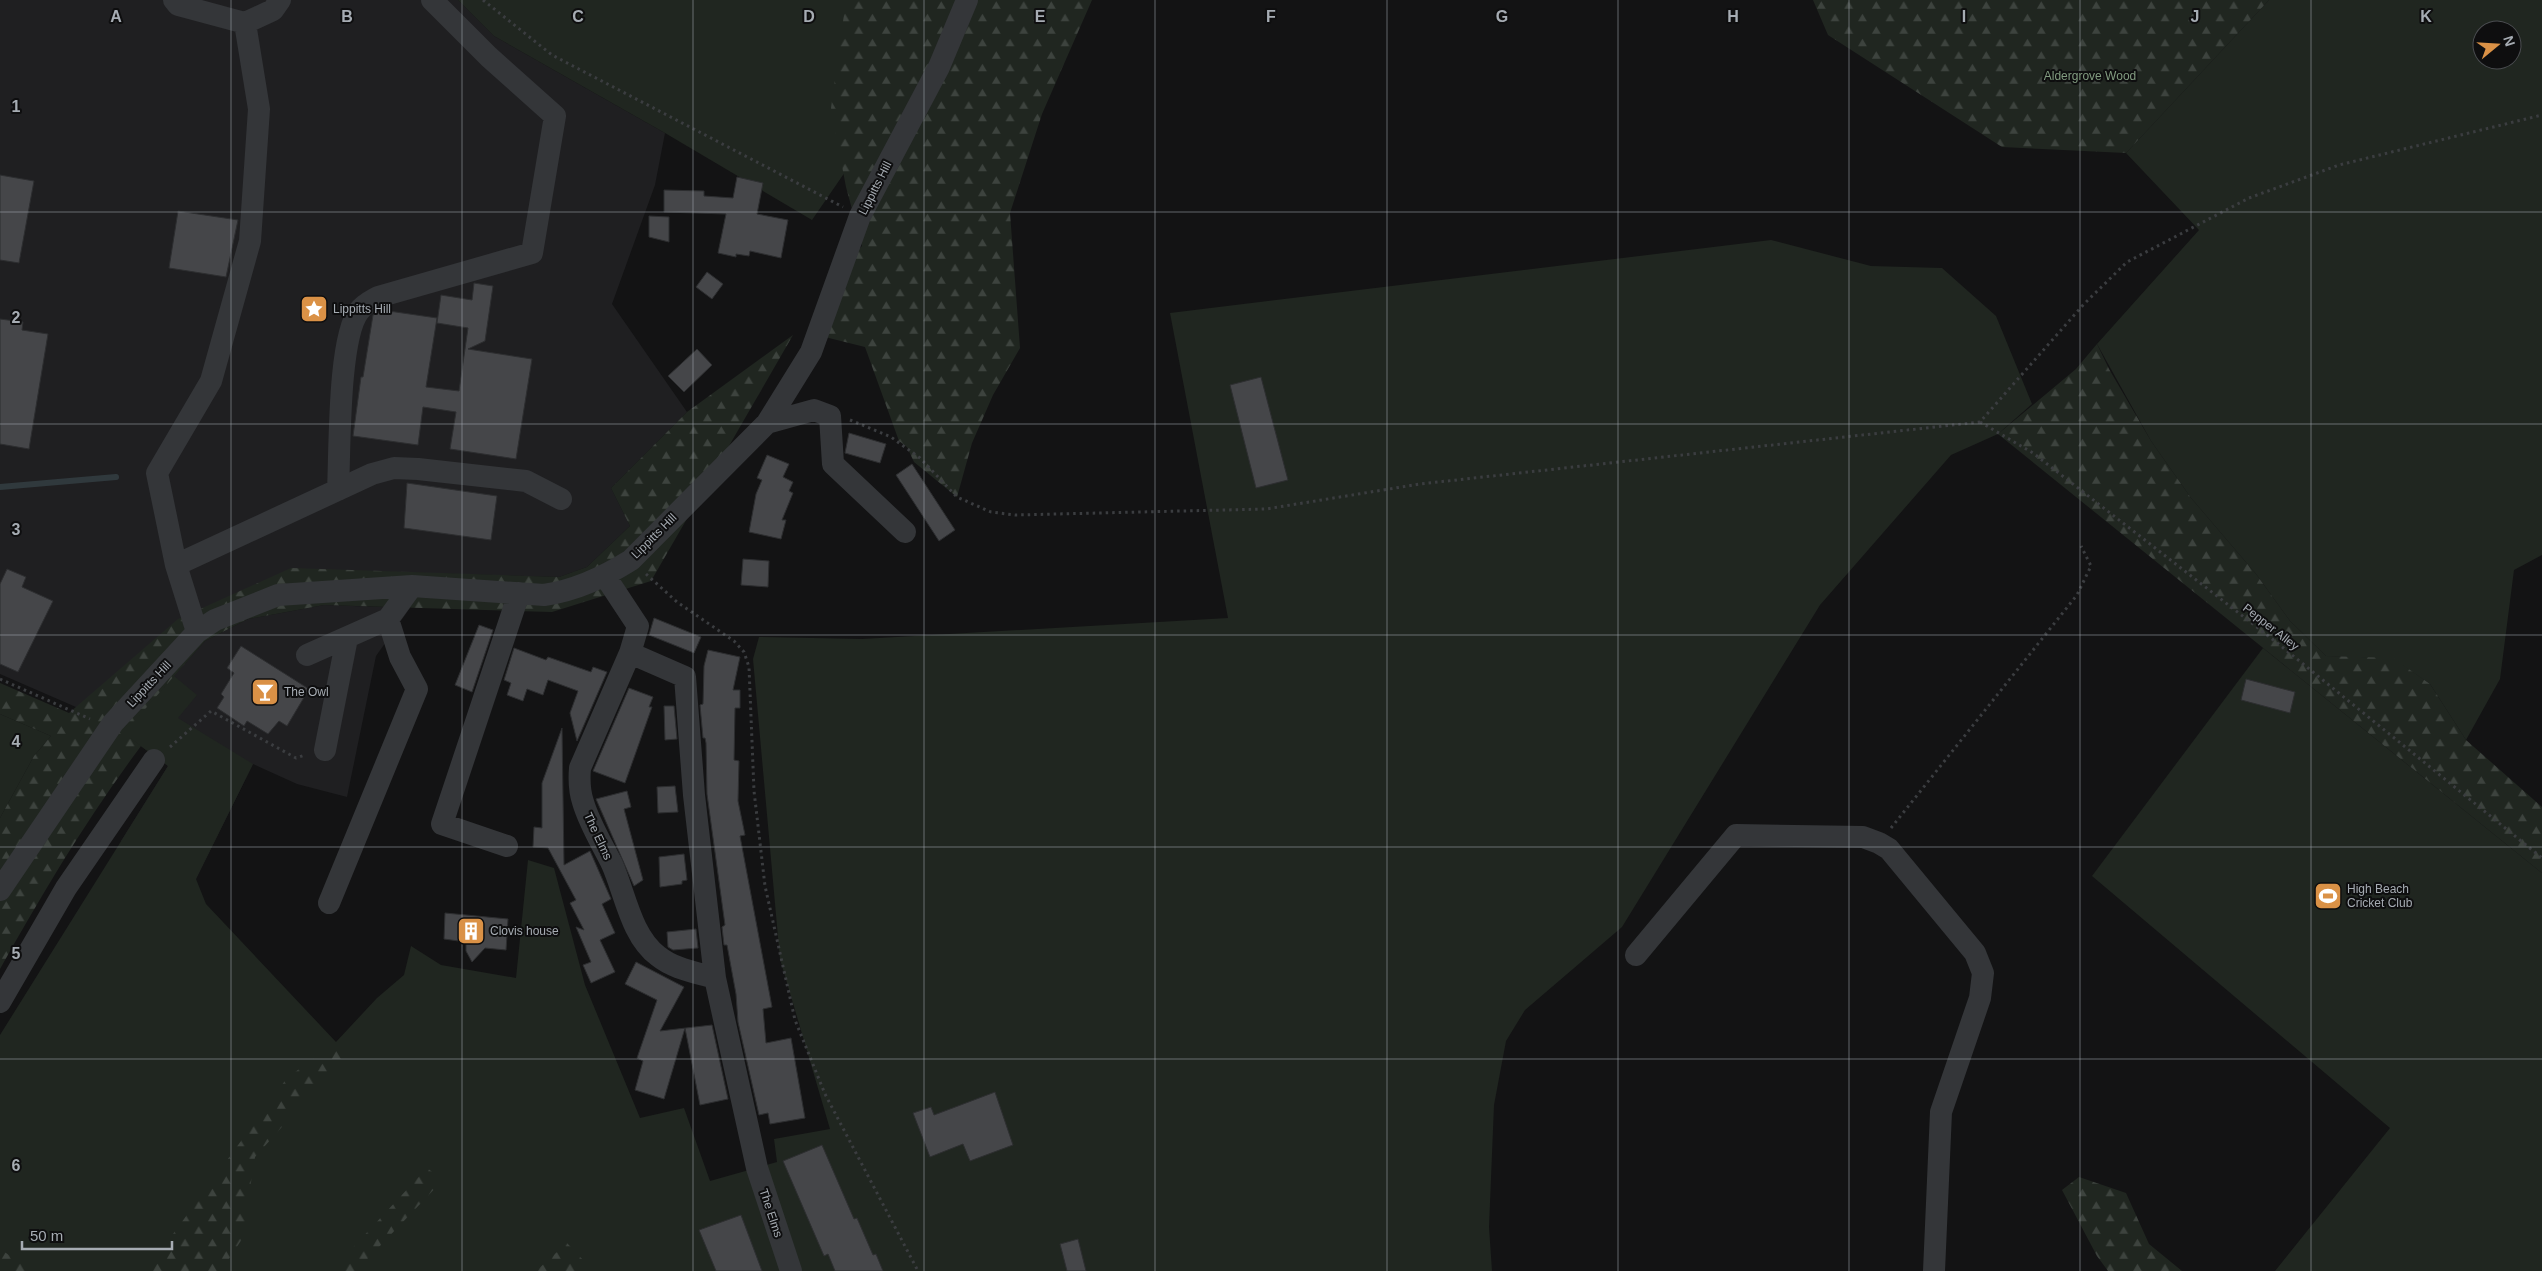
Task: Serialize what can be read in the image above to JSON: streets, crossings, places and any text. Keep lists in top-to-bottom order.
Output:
{
  "streets": {
    "street": ["Lippitts Hill", "The Elms"],
    "path": ["Pepper Alley"]
  },
  "crossings": [
    ["Lippitts Hill", "The Elms"]
  ],
  "parks": ["Aldergrove Wood"],
  "places": {
    "place": ["Lippitts Hill"],
    "bar": ["The Owl"],
    "sports": ["High Beach Cricket Club"],
    "building": ["Clovis house"]
  },
  "scale_bar": "50 m",
  "north": "right",
  "grid": {
    "columns": [
      "A",
      "B",
      "C",
      "D",
      "E",
      "F",
      "G",
      "H",
      "I",
      "J",
      "K"
    ],
    "rows": [
      "1",
      "2",
      "3",
      "4",
      "5",
      "6"
    ]
  }
}
